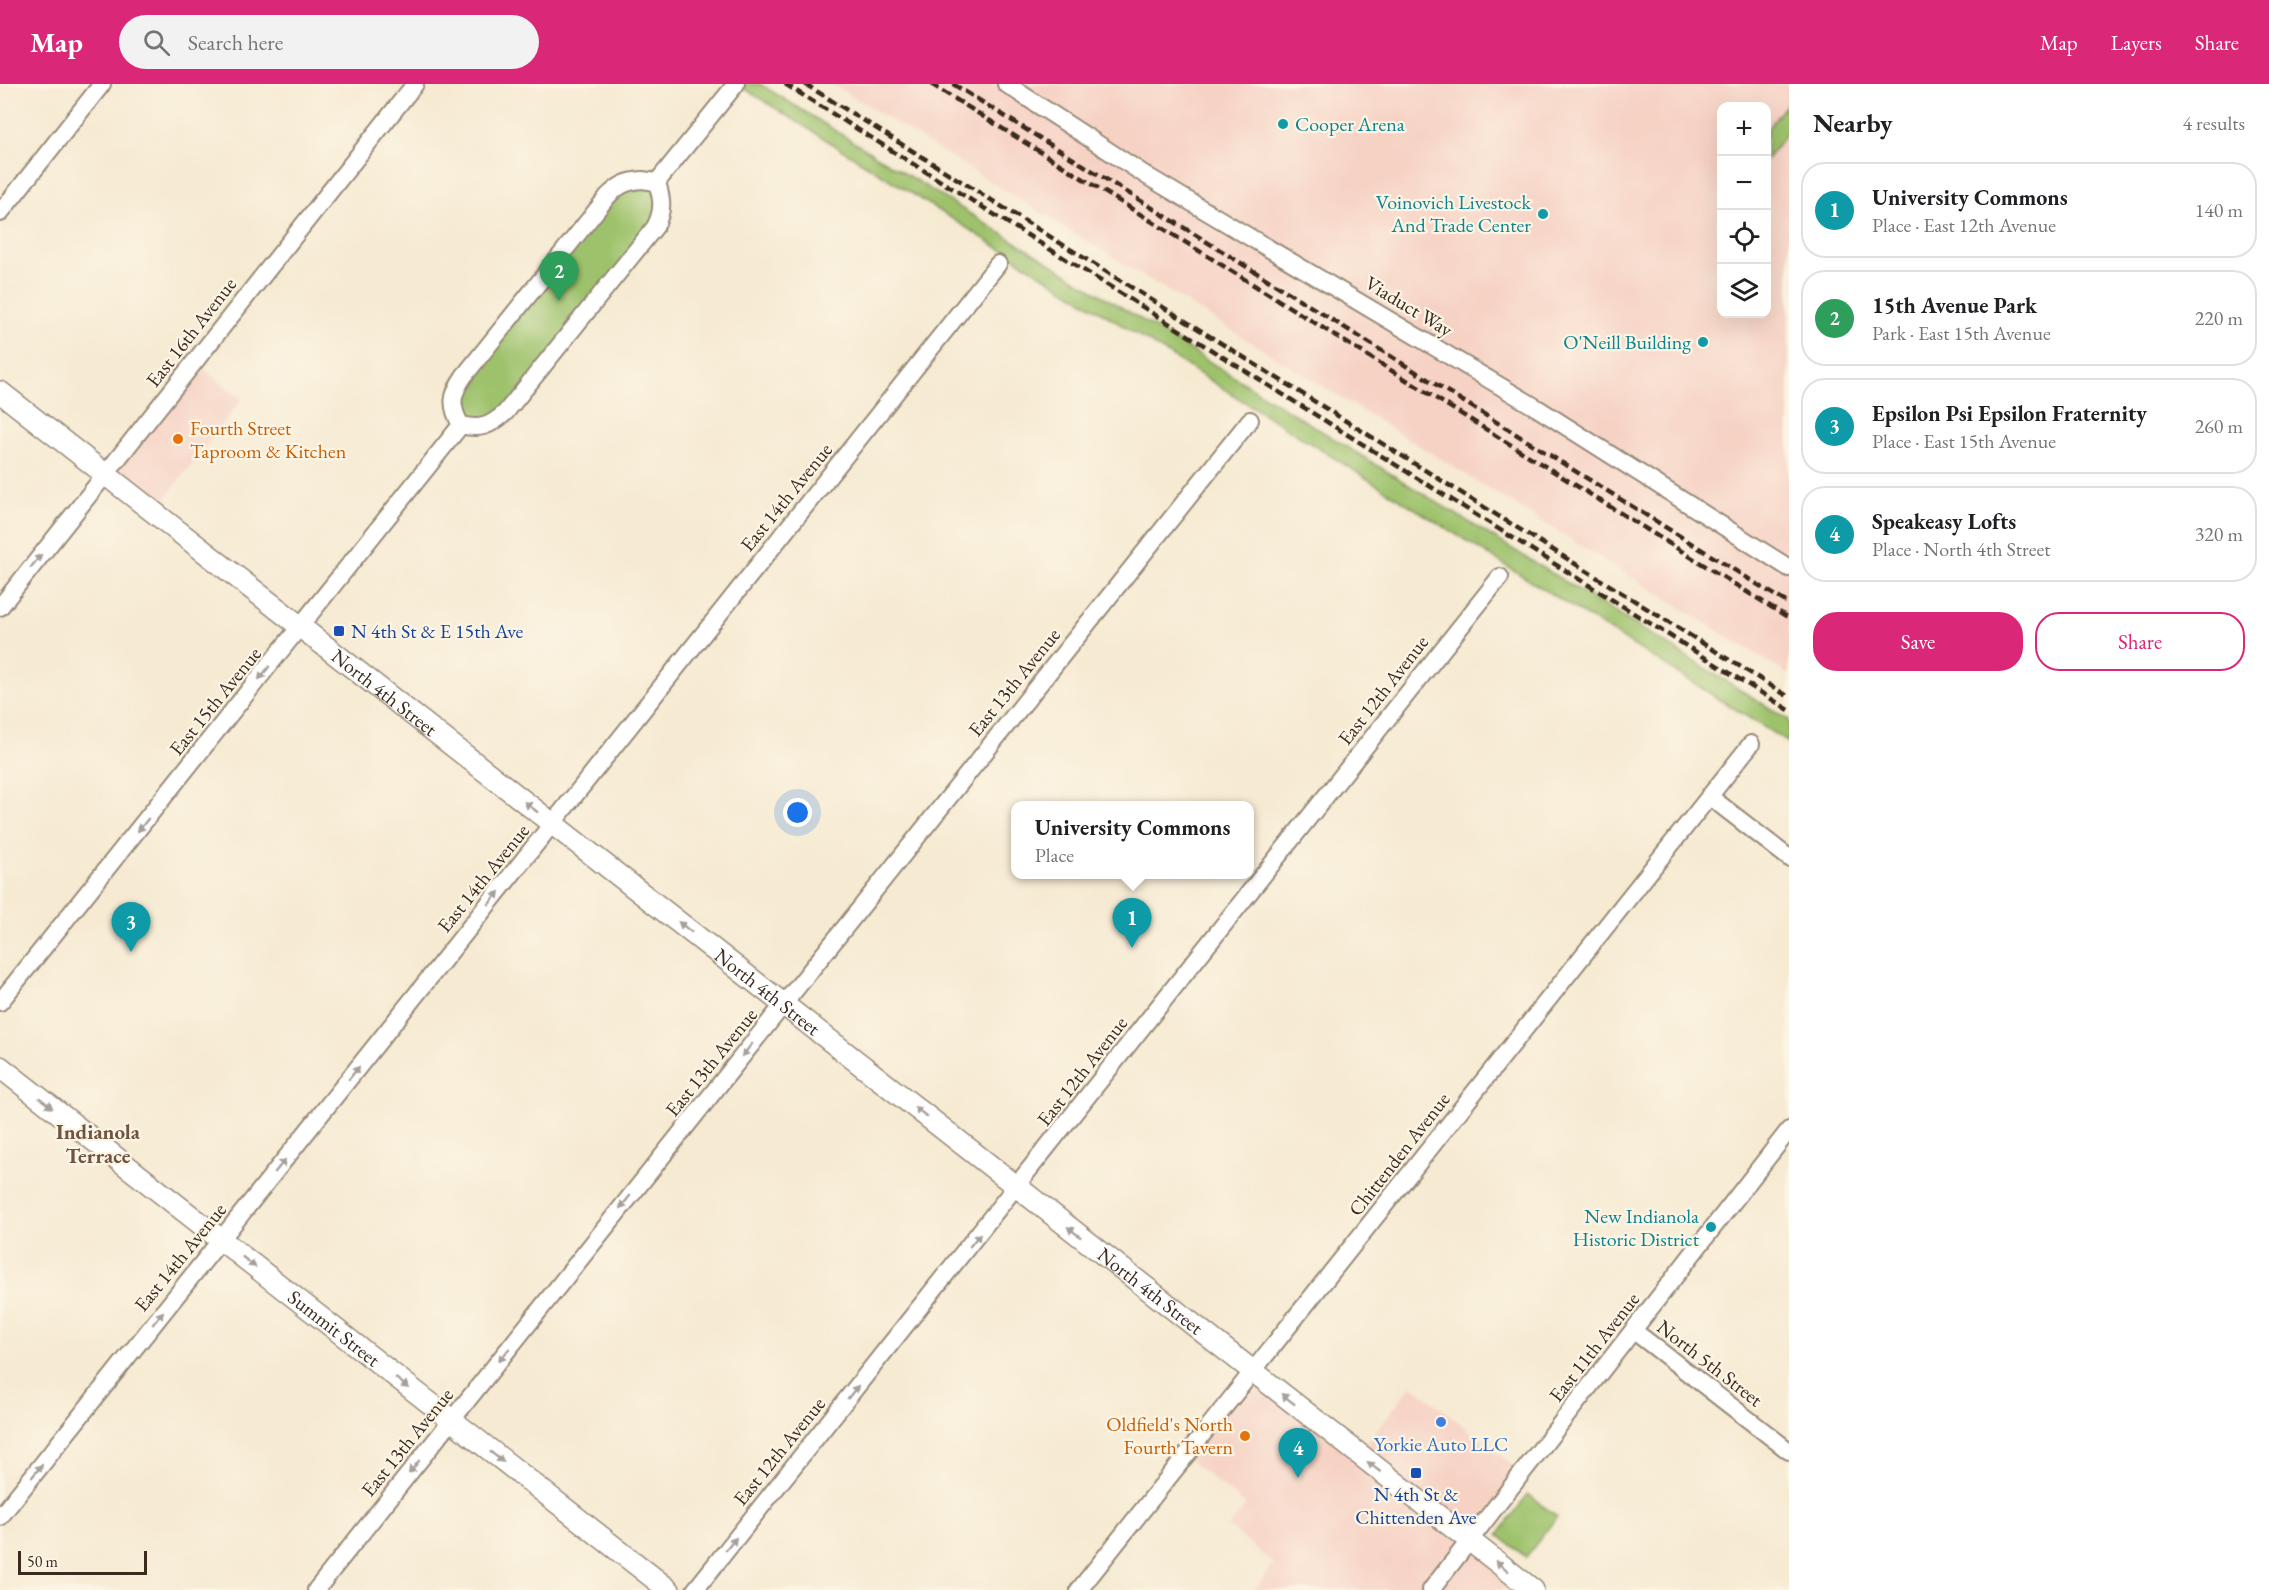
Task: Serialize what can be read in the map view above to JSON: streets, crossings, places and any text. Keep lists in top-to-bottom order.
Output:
{
  "streets": {
    "main road": ["North 4th Street", "Summit Street"],
    "street": [
      "Viaduct Way",
      "East 16th Avenue",
      "East 14th Avenue",
      "East 13th Avenue",
      "East 12th Avenue",
      "East 15th Avenue",
      "Chittenden Avenue",
      "East 11th Avenue",
      "North 5th Street"
    ]
  },
  "crossings": [
    ["East 16th Avenue", "North 4th Street"],
    ["East 14th Avenue", "North 4th Street"],
    ["East 14th Avenue", "Summit Street"],
    ["East 13th Avenue", "North 4th Street"],
    ["East 13th Avenue", "Summit Street"],
    ["East 12th Avenue", "North 4th Street"],
    ["North 4th Street", "East 15th Avenue"],
    ["North 4th Street", "Chittenden Avenue"],
    ["North 4th Street", "East 11th Avenue"],
    ["East 11th Avenue", "North 5th Street"]
  ],
  "one_way": [
    "East 14th Avenue",
    "East 13th Avenue",
    "East 12th Avenue",
    "North 4th Street",
    "East 15th Avenue",
    "Summit Street"
  ],
  "districts": ["Indianola Terrace"],
  "places": {
    "other": [
      "Cooper Arena",
      "Voinovich Livestock And Trade Center",
      "O'Neill Building",
      "Fourth Street Taproom & Kitchen",
      "New Indianola Historic District",
      "Yorkie Auto LLC",
      "Oldfield's North Fourth Tavern"
    ],
    "transit": ["N 4th St & E 15th Ave", "N 4th St & Chittenden Ave"]
  },
  "scale_bar": "50 m",
  "page": {
    "header": "Map",
    "search": "Search here",
    "nav": ["Map", "Layers", "Share"],
    "heading": ["Nearby", "4 results"],
    "map_buttons": ["+", "−"],
    "list": [
      {
        "mark": "1",
        "name": "University Commons",
        "note": "Place · East 12th Avenue",
        "value": "140 m"
      },
      {
        "mark": "2",
        "name": "15th Avenue Park",
        "note": "Park · East 15th Avenue",
        "value": "220 m"
      },
      {
        "mark": "3",
        "name": "Epsilon Psi Epsilon Fraternity",
        "note": "Place · East 15th Avenue",
        "value": "260 m"
      },
      {
        "mark": "4",
        "name": "Speakeasy Lofts",
        "note": "Place · North 4th Street",
        "value": "320 m"
      }
    ],
    "pins": [
      "2",
      "1",
      "3",
      "4"
    ],
    "buttons": ["Save", "Share"],
    "popup": ["University Commons", "Place"],
    "scale": "50 m"
  }
}
